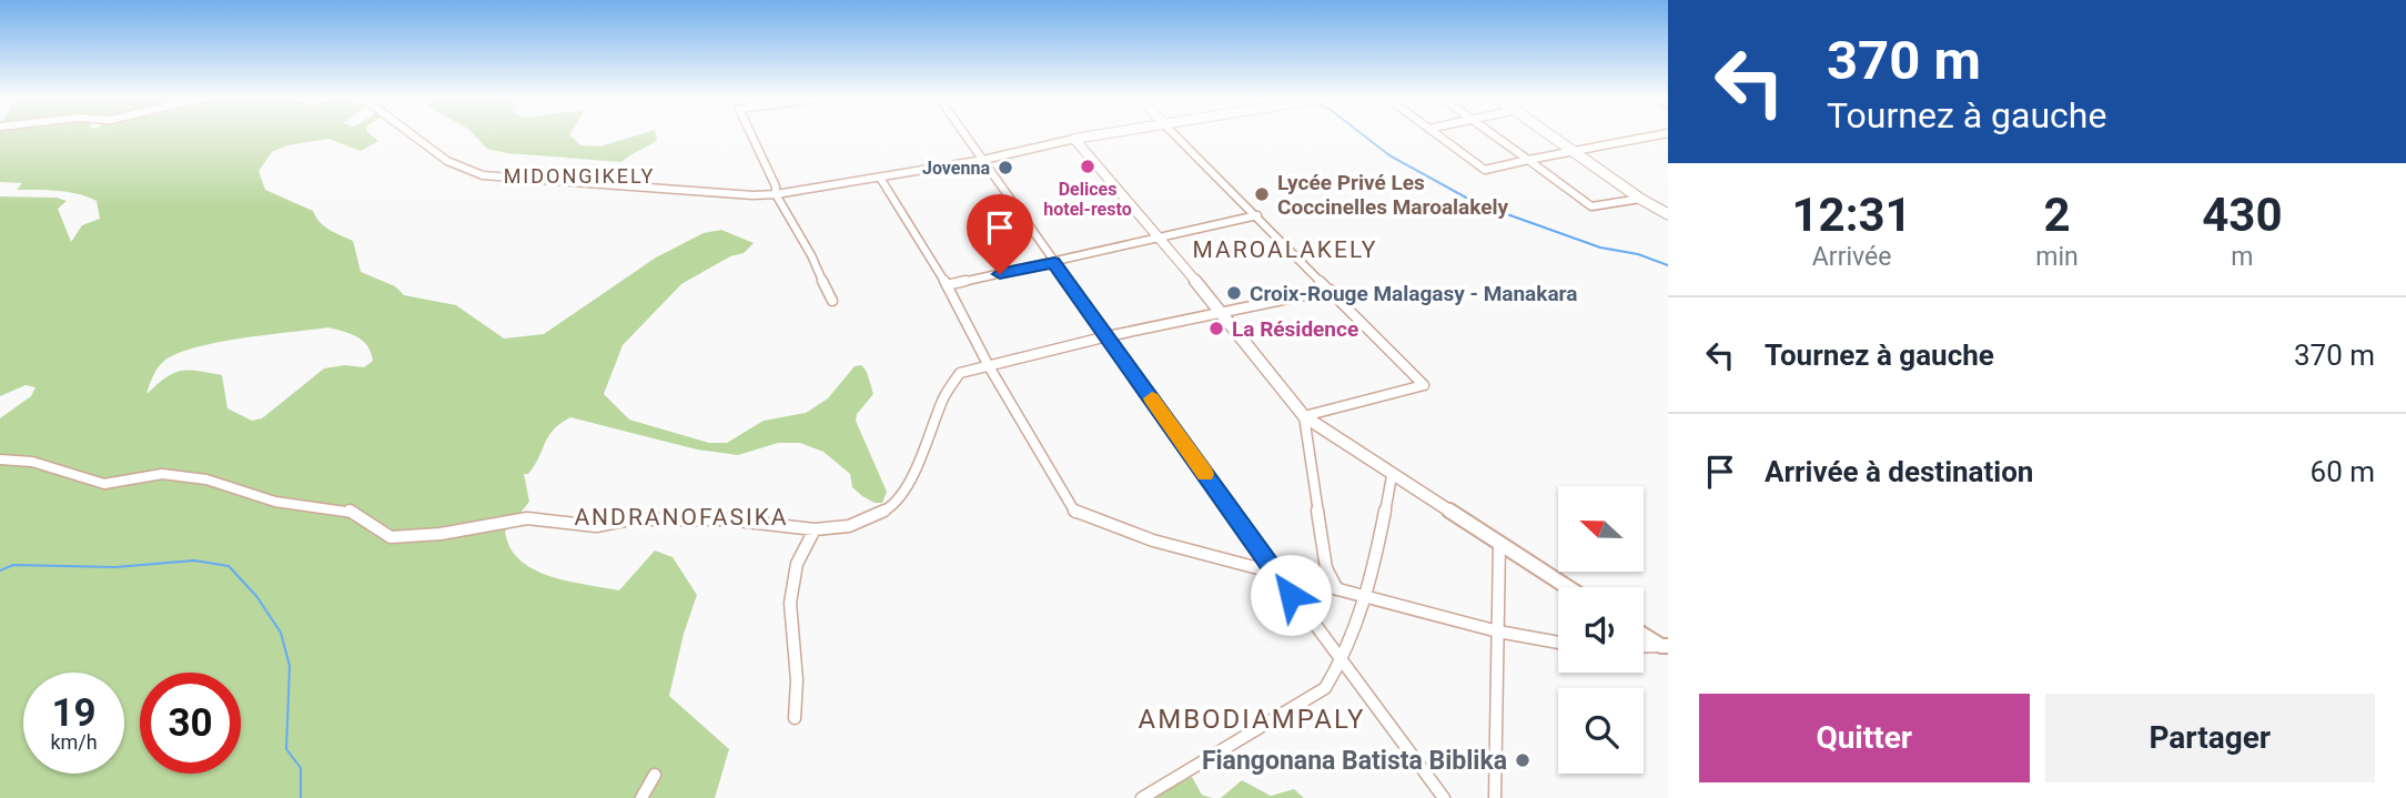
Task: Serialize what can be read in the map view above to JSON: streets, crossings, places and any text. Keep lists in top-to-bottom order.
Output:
{
  "districts": [
    "MIDONGIKELY",
    "MAROALAKELY",
    "ANDRANOFASIKA",
    "AMBODIAMPALY"
  ],
  "places": [
    "Delices hotel-resto",
    "Jovenna",
    "Lycée Privé Les Coccinelles Maroalakely",
    "Croix-Rouge Malagasy - Manakara",
    "La Résidence",
    "Fiangonana Batista Biblika"
  ],
  "north": "left",
  "page": {
    "turn": ["370 m", "Tournez à gauche"],
    "eta": [
      "12:31",
      "Arrivée",
      "2",
      "min",
      "430",
      "m"
    ],
    "list": [
      {
        "name": "Tournez à gauche",
        "value": "370 m"
      },
      {
        "name": "Arrivée à destination",
        "value": "60 m"
      }
    ],
    "speed": "19 km/h",
    "limit": "30",
    "buttons": ["Quitter", "Partager"]
  }
}
